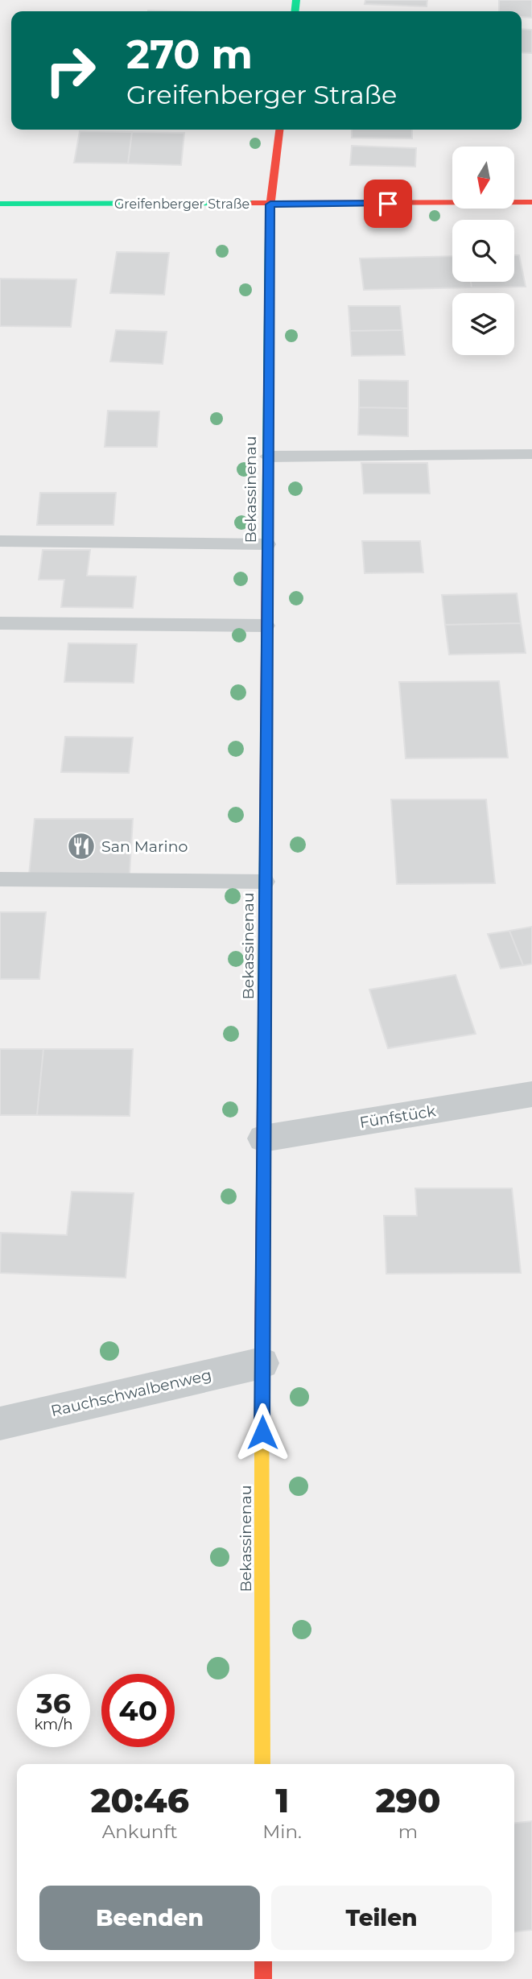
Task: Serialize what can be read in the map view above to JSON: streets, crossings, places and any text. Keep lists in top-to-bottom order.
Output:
{
  "streets": {
    "street": [
      "Greifenberger Straße",
      "Bekassinenau",
      "Fünfstück",
      "Rauchschwalbenweg"
    ]
  },
  "crossings": [
    ["Greifenberger Straße", "Bekassinenau"],
    ["Bekassinenau", "Fünfstück"],
    ["Bekassinenau", "Rauchschwalbenweg"]
  ],
  "places": {
    "restaurant": ["San Marino"]
  },
  "north": "bottom",
  "page": {
    "turn": ["270 m", "Greifenberger Straße"],
    "speed": "36 km/h",
    "limit": "40",
    "eta": [
      "20:46",
      "Ankunft",
      "1",
      "Min.",
      "290",
      "m"
    ],
    "buttons": ["Beenden", "Teilen"]
  }
}
